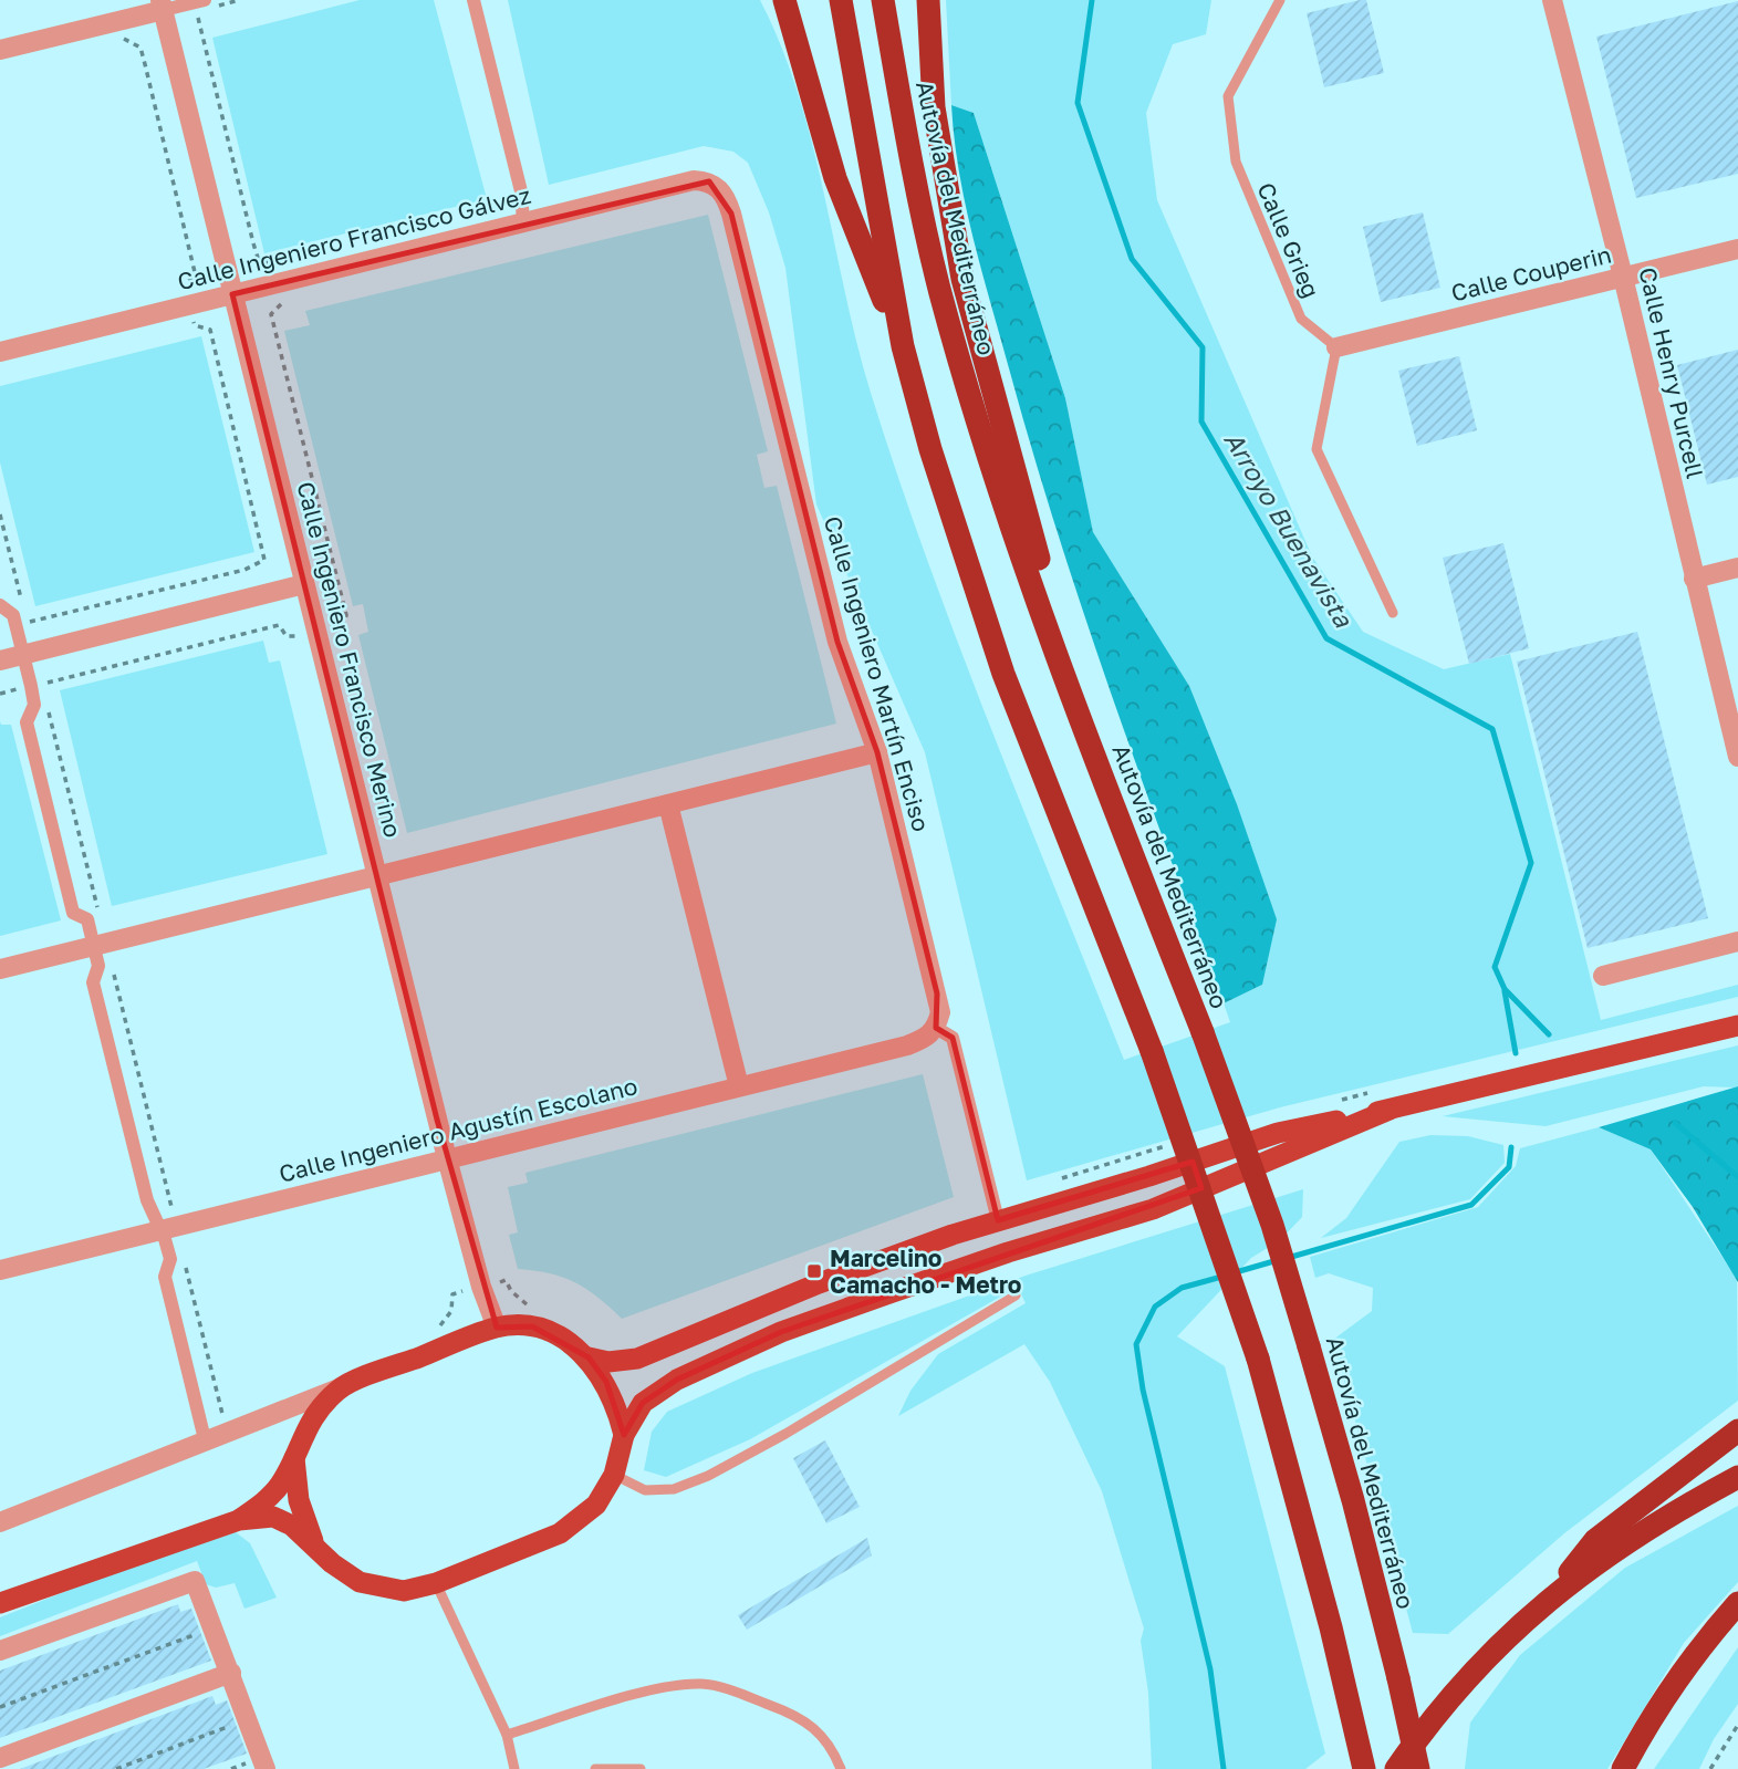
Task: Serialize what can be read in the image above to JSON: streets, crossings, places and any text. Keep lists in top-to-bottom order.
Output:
{
  "streets": {
    "highway": ["Autovía del Mediterráneo"],
    "street": [
      "Calle Ingeniero Francisco Gálvez",
      "Calle Couperin",
      "Calle Henry Purcell",
      "Calle Ingeniero Francisco Merino",
      "Calle Ingeniero Martín Enciso",
      "Calle Ingeniero Agustín Escolano"
    ],
    "lane": ["Calle Grieg"]
  },
  "crossings": [
    ["Calle Ingeniero Francisco Gálvez", "Calle Ingeniero Francisco Merino"],
    ["Calle Ingeniero Francisco Gálvez", "Calle Ingeniero Martín Enciso"],
    ["Calle Grieg", "Calle Couperin"],
    ["Calle Couperin", "Calle Henry Purcell"],
    ["Calle Ingeniero Francisco Merino", "Calle Ingeniero Agustín Escolano"],
    ["Calle Ingeniero Martín Enciso", "Calle Ingeniero Agustín Escolano"]
  ],
  "water": ["Arroyo Buenavista"],
  "places": {
    "transit": ["Marcelino Camacho - Metro"]
  }
}
